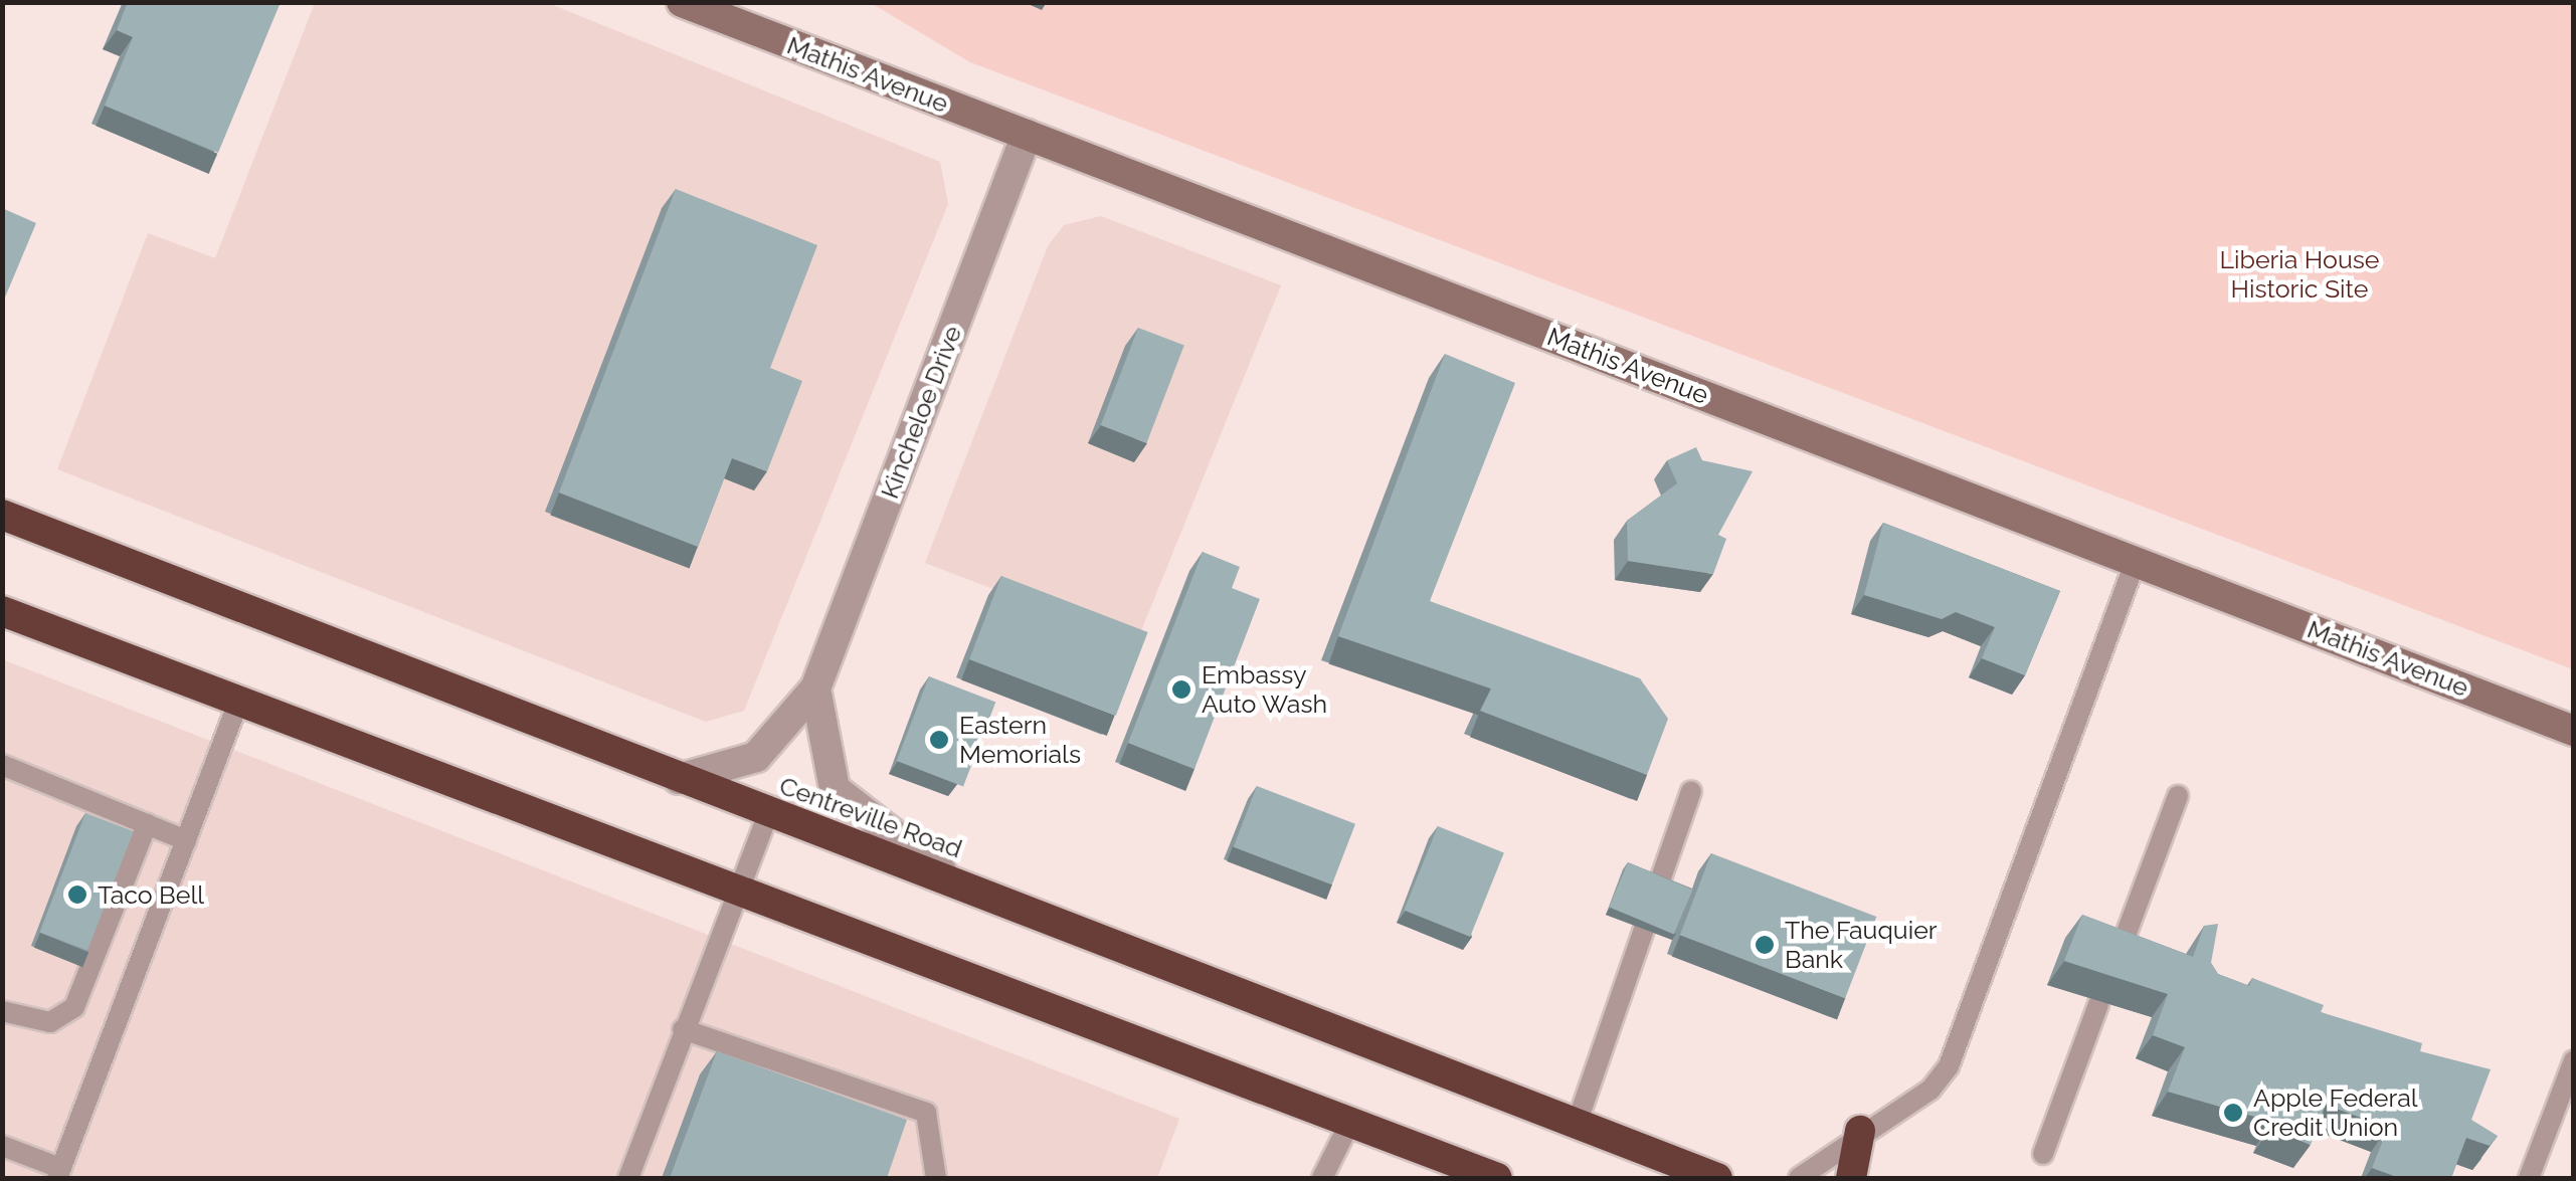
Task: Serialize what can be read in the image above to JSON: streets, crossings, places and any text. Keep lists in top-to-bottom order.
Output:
{
  "streets": {
    "highway": ["Centreville Road"],
    "street": ["Mathis Avenue", "Kincheloe Drive"]
  },
  "crossings": [
    ["Mathis Avenue", "Kincheloe Drive"],
    ["Kincheloe Drive", "Centreville Road"]
  ],
  "parks": ["Liberia House Historic Site"],
  "places": [
    "Embassy Auto Wash",
    "Eastern Memorials",
    "Taco Bell",
    "The Fauquier Bank",
    "Apple Federal Credit Union"
  ]
}
